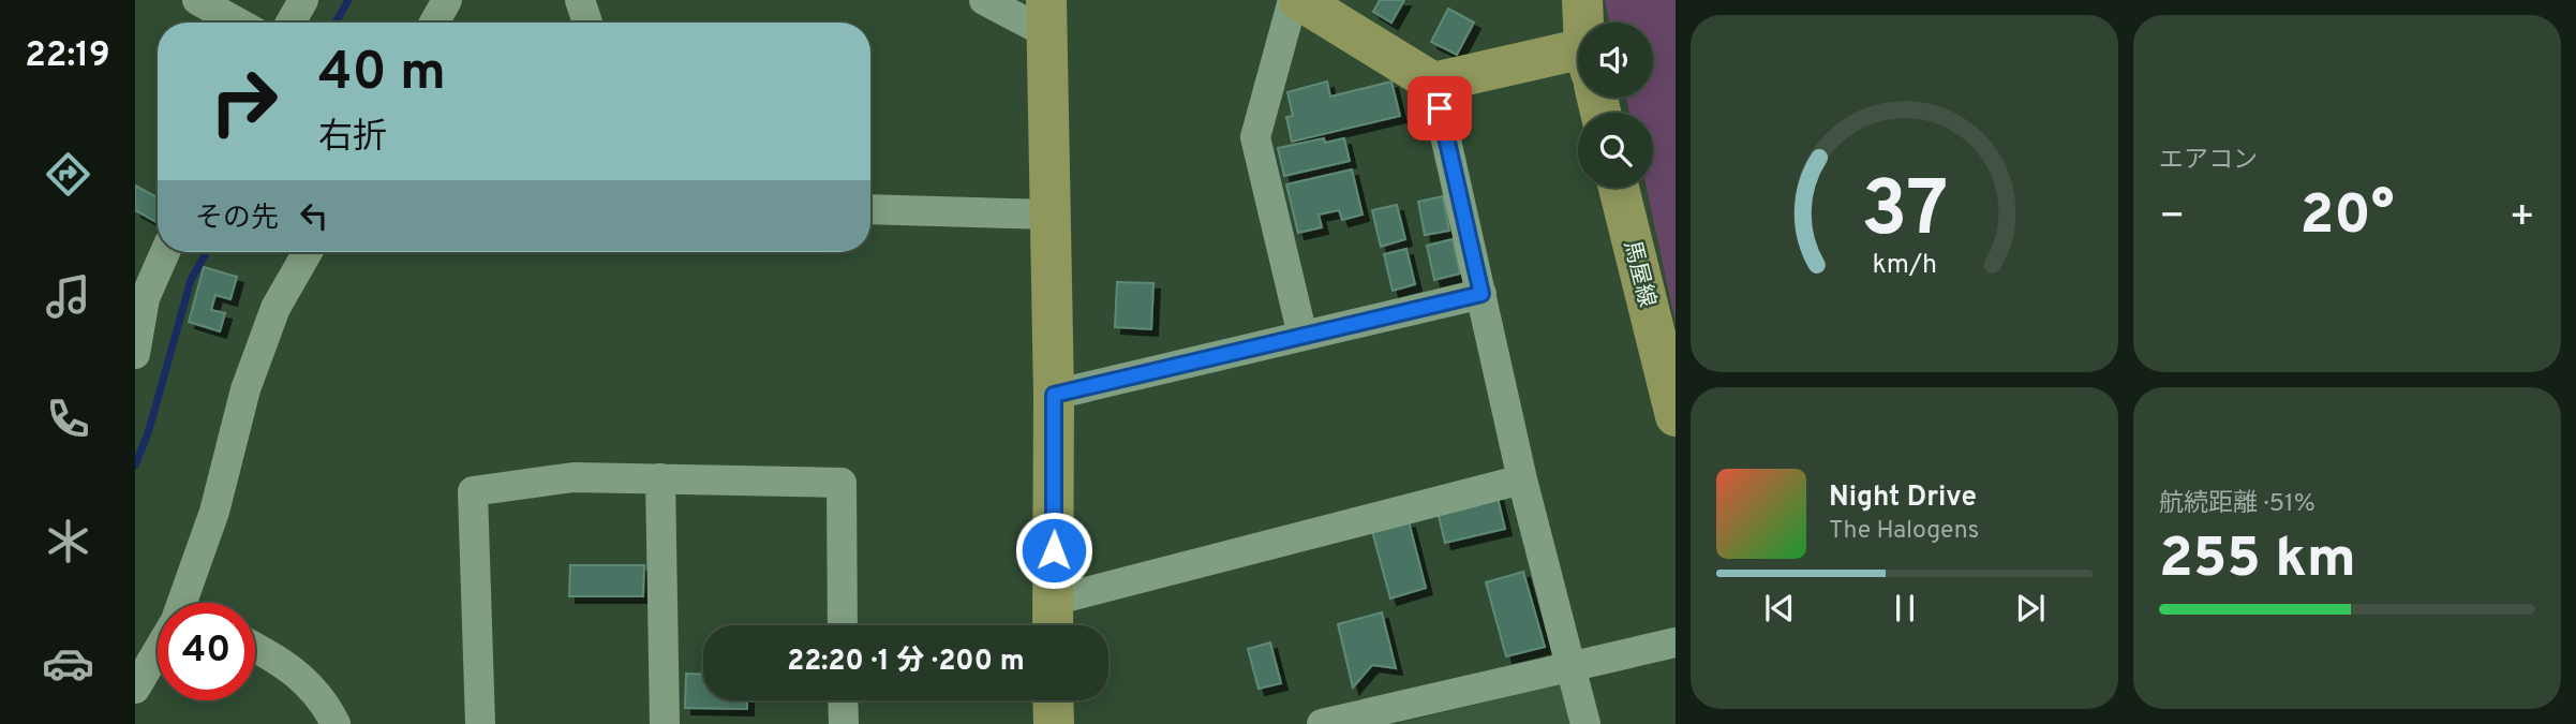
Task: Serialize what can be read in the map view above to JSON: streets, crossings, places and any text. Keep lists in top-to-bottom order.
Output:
{
  "streets": {
    "street": ["馬屋線"]
  },
  "page": {
    "tabs": "22:19",
    "tile": [
      "エアコン",
      ["航続距離 · 51%", "255 km"]
    ],
    "turn": ["40 m", "右折"],
    "then": "その先",
    "heat": ["−", "20°", "+"],
    "song": ["Night Drive", "The Halogens"],
    "limit": "40",
    "trip": "22:20 · 1 分 · 200 m",
    "gauge": ["37", "km/h"]
  }
}
